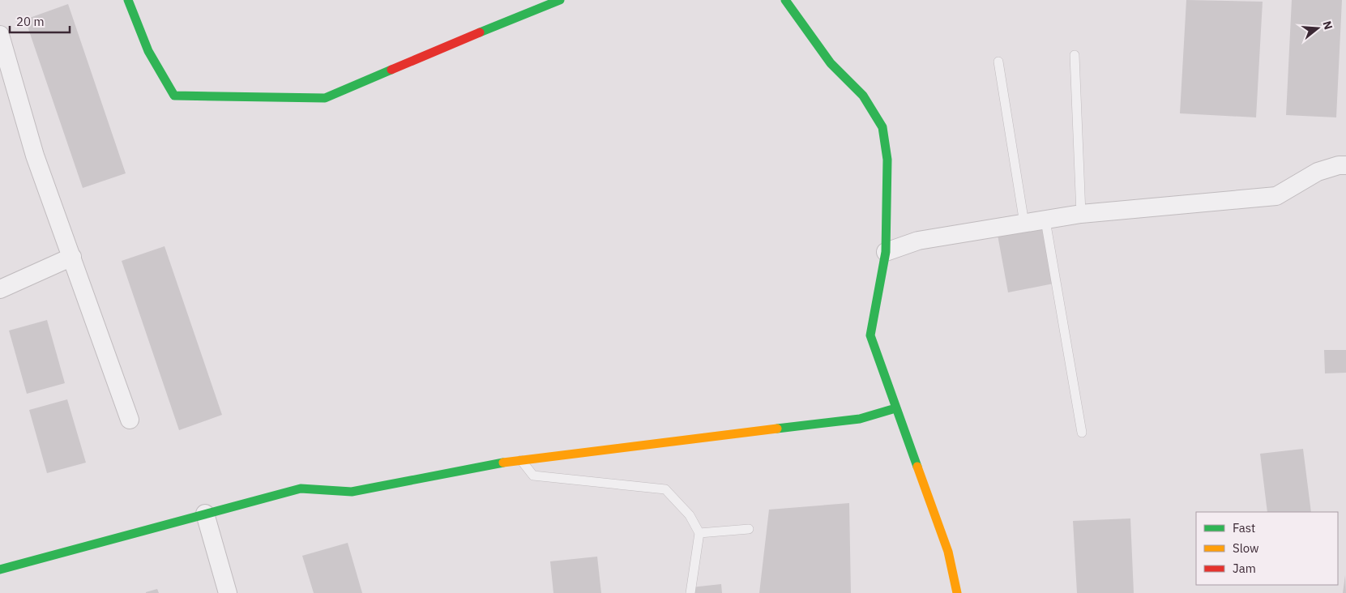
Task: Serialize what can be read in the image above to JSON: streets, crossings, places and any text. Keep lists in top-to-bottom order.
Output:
{
  "legend": ["Fast", "Slow", "Jam"],
  "scale_bar": "20 m",
  "north": "right"
}
